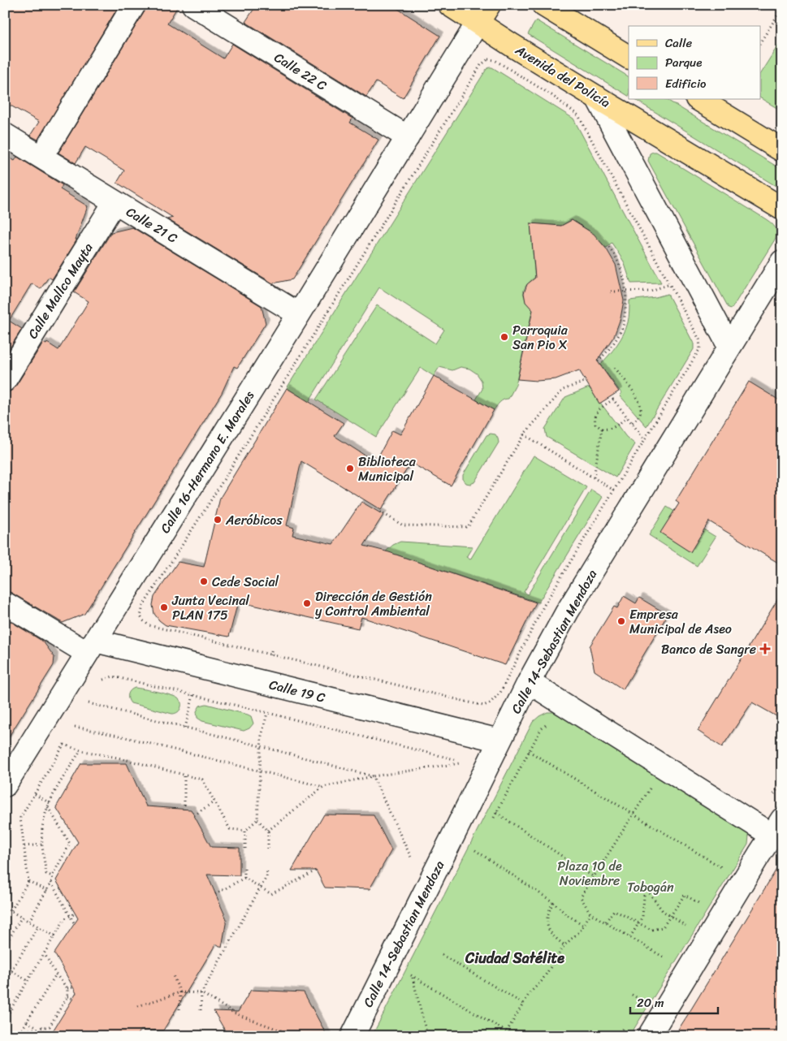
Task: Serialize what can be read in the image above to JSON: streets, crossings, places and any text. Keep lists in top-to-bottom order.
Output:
{
  "streets": {
    "main road": ["Avenida del Policía"],
    "street": [
      "Calle 22 C",
      "Calle 21 C",
      "Calle Mallco Mayta",
      "Calle 16-Hermano E. Morales",
      "Calle 14-Sebastian Mendoza",
      "Calle 19 C"
    ]
  },
  "crossings": [
    ["Calle 22 C", "Calle 16-Hermano E. Morales"],
    ["Avenida del Policía", "Calle 16-Hermano E. Morales"],
    ["Calle 21 C", "Calle Mallco Mayta"],
    ["Calle 21 C", "Calle 16-Hermano E. Morales"],
    ["Calle 16-Hermano E. Morales", "Calle 19 C"],
    ["Calle 14-Sebastian Mendoza", "Calle 19 C"]
  ],
  "districts": ["Ciudad Satélite"],
  "parks": ["Plaza 10 de Noviembre", "Tobogán"],
  "places": {
    "other": [
      "Parroquia San Pio X",
      "Biblioteca Municipal",
      "Aeróbicos",
      "Cede Social",
      "Dirección de Gestión y Control Ambiental",
      "Junta Vecinal PLAN 175",
      "Empresa Municipal de Aseo"
    ],
    "health": ["Banco de Sangre"]
  },
  "legend": ["Calle", "Parque", "Edificio"],
  "scale_bar": "20 m"
}
